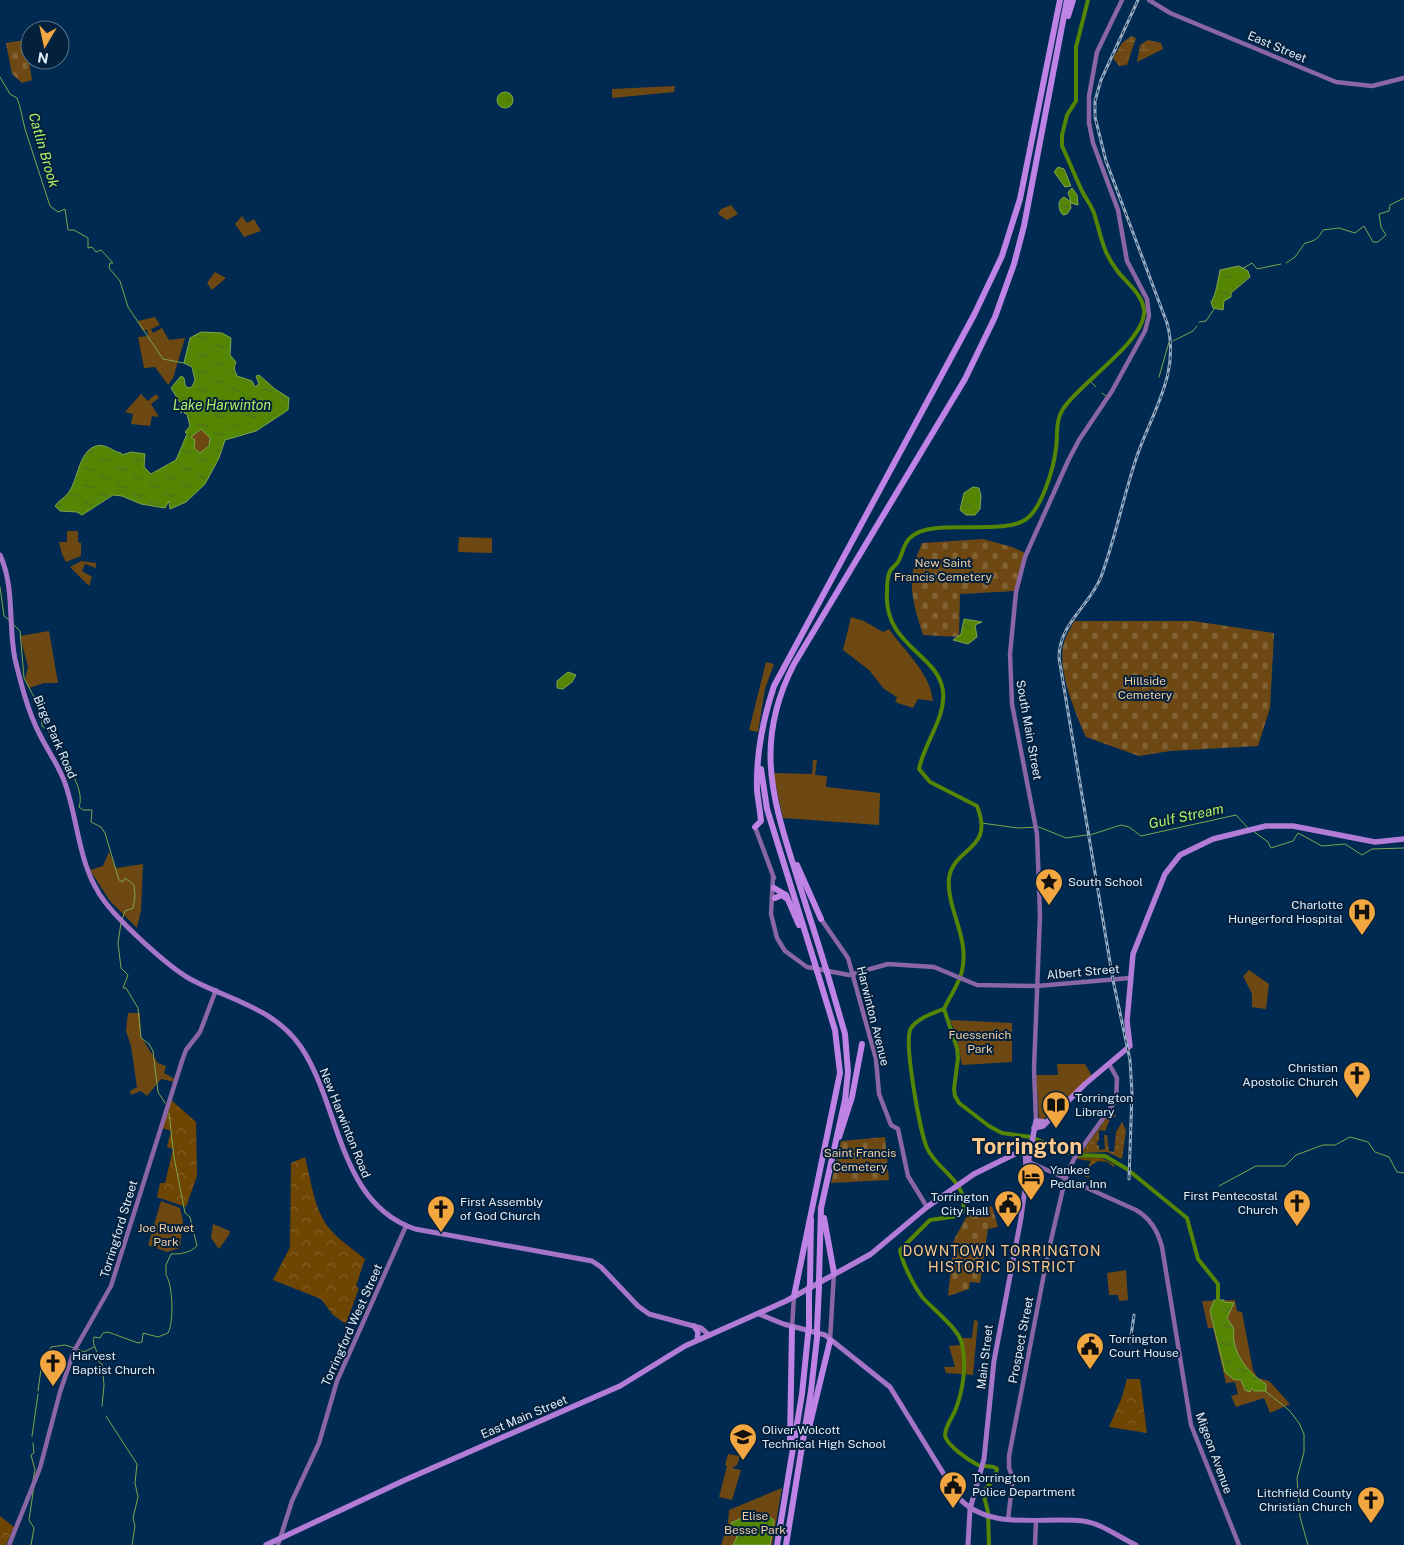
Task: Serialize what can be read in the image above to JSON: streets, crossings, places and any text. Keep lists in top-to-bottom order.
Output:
{
  "streets": {
    "highway": ["East Main Street"],
    "main road": [
      "East Street",
      "South Main Street",
      "Birge Park Road",
      "Albert Street",
      "Harwinton Avenue",
      "New Harwinton Road",
      "Torringford Street",
      "Torringford West Street",
      "Prospect Street",
      "Main Street",
      "Migeon Avenue"
    ]
  },
  "crossings": [
    ["South Main Street", "Albert Street"],
    ["South Main Street", "Main Street"],
    ["South Main Street", "East Main Street"],
    ["Birge Park Road", "New Harwinton Road"],
    ["Albert Street", "Harwinton Avenue"],
    ["Albert Street", "East Main Street"],
    ["Harwinton Avenue", "East Main Street"],
    ["New Harwinton Road", "Torringford Street"],
    ["New Harwinton Road", "Torringford West Street"],
    ["Torringford West Street", "East Main Street"],
    ["Prospect Street", "East Main Street"],
    ["Prospect Street", "Migeon Avenue"],
    ["Main Street", "East Main Street"],
    ["Main Street", "Migeon Avenue"]
  ],
  "districts": ["Torrington", "DOWNTOWN TORRINGTON HISTORIC DISTRICT"],
  "water": ["Catlin Brook", "Lake Harwinton", "Gulf Stream"],
  "parks": [
    "New Saint Francis Cemetery",
    "Hillside Cemetery",
    "Fuessenich Park",
    "Saint Francis Cemetery",
    "Joe Ruwet Park",
    "Elise Besse Park"
  ],
  "places": {
    "place": ["South School"],
    "hospital": ["Charlotte Hungerford Hospital"],
    "church": [
      "Christian Apostolic Church",
      "First Pentecostal Church",
      "First Assembly of God Church",
      "Harvest Baptist Church",
      "Litchfield County Christian Church"
    ],
    "library": ["Torrington Library"],
    "hotel": ["Yankee Pedlar Inn"],
    "public building": ["Torrington City Hall", "Torrington Court House", "Torrington Police Department"],
    "school or university": ["Oliver Wolcott Technical High School"]
  },
  "north": "bottom"
}
